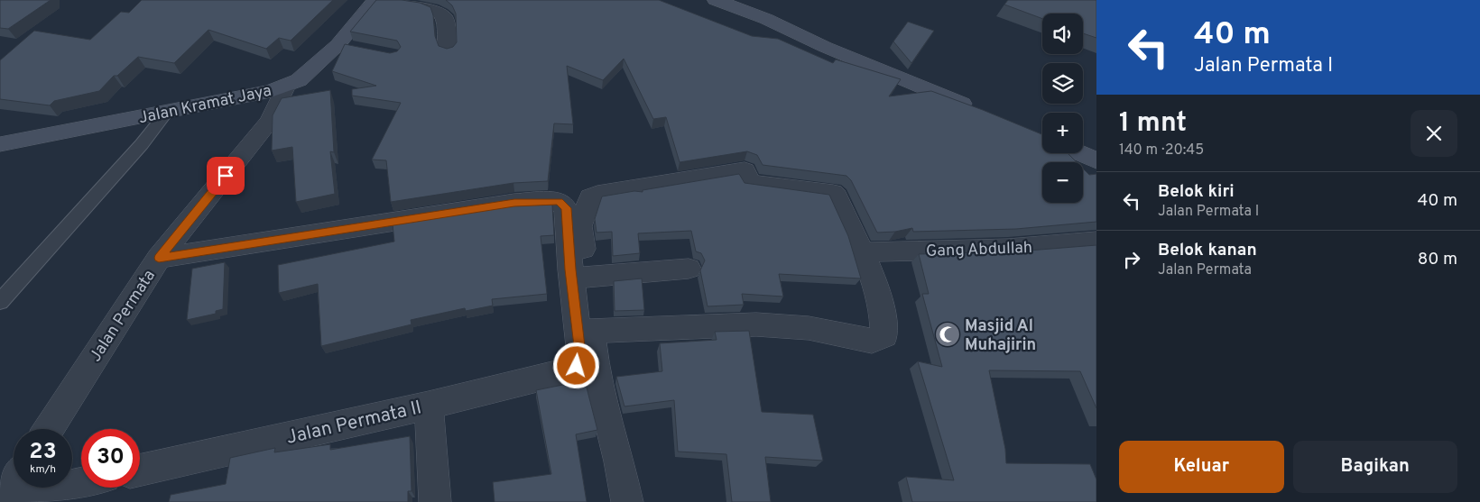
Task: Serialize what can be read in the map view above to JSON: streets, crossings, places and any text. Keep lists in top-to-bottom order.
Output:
{
  "streets": {
    "street": [
      "Jalan Kramat Jaya",
      "Gang Abdullah",
      "Jalan Permata",
      "Jalan Permata II"
    ]
  },
  "crossings": [
    ["Jalan Kramat Jaya", "Jalan Permata"],
    ["Jalan Permata", "Jalan Permata II"]
  ],
  "places": {
    "mosque": ["Masjid Al Muhajirin"]
  },
  "page": {
    "turn": ["40 m", "Jalan Permata I"],
    "map_buttons": ["+", "−"],
    "heading": ["1 mnt", "140 m · 20:45"],
    "list": [
      {
        "name": "Belok kiri",
        "note": "Jalan Permata I",
        "value": "40 m"
      },
      {
        "name": "Belok kanan",
        "note": "Jalan Permata",
        "value": "80 m"
      }
    ],
    "speed": "23 km/h",
    "limit": "30",
    "buttons": ["Keluar", "Bagikan"]
  }
}
